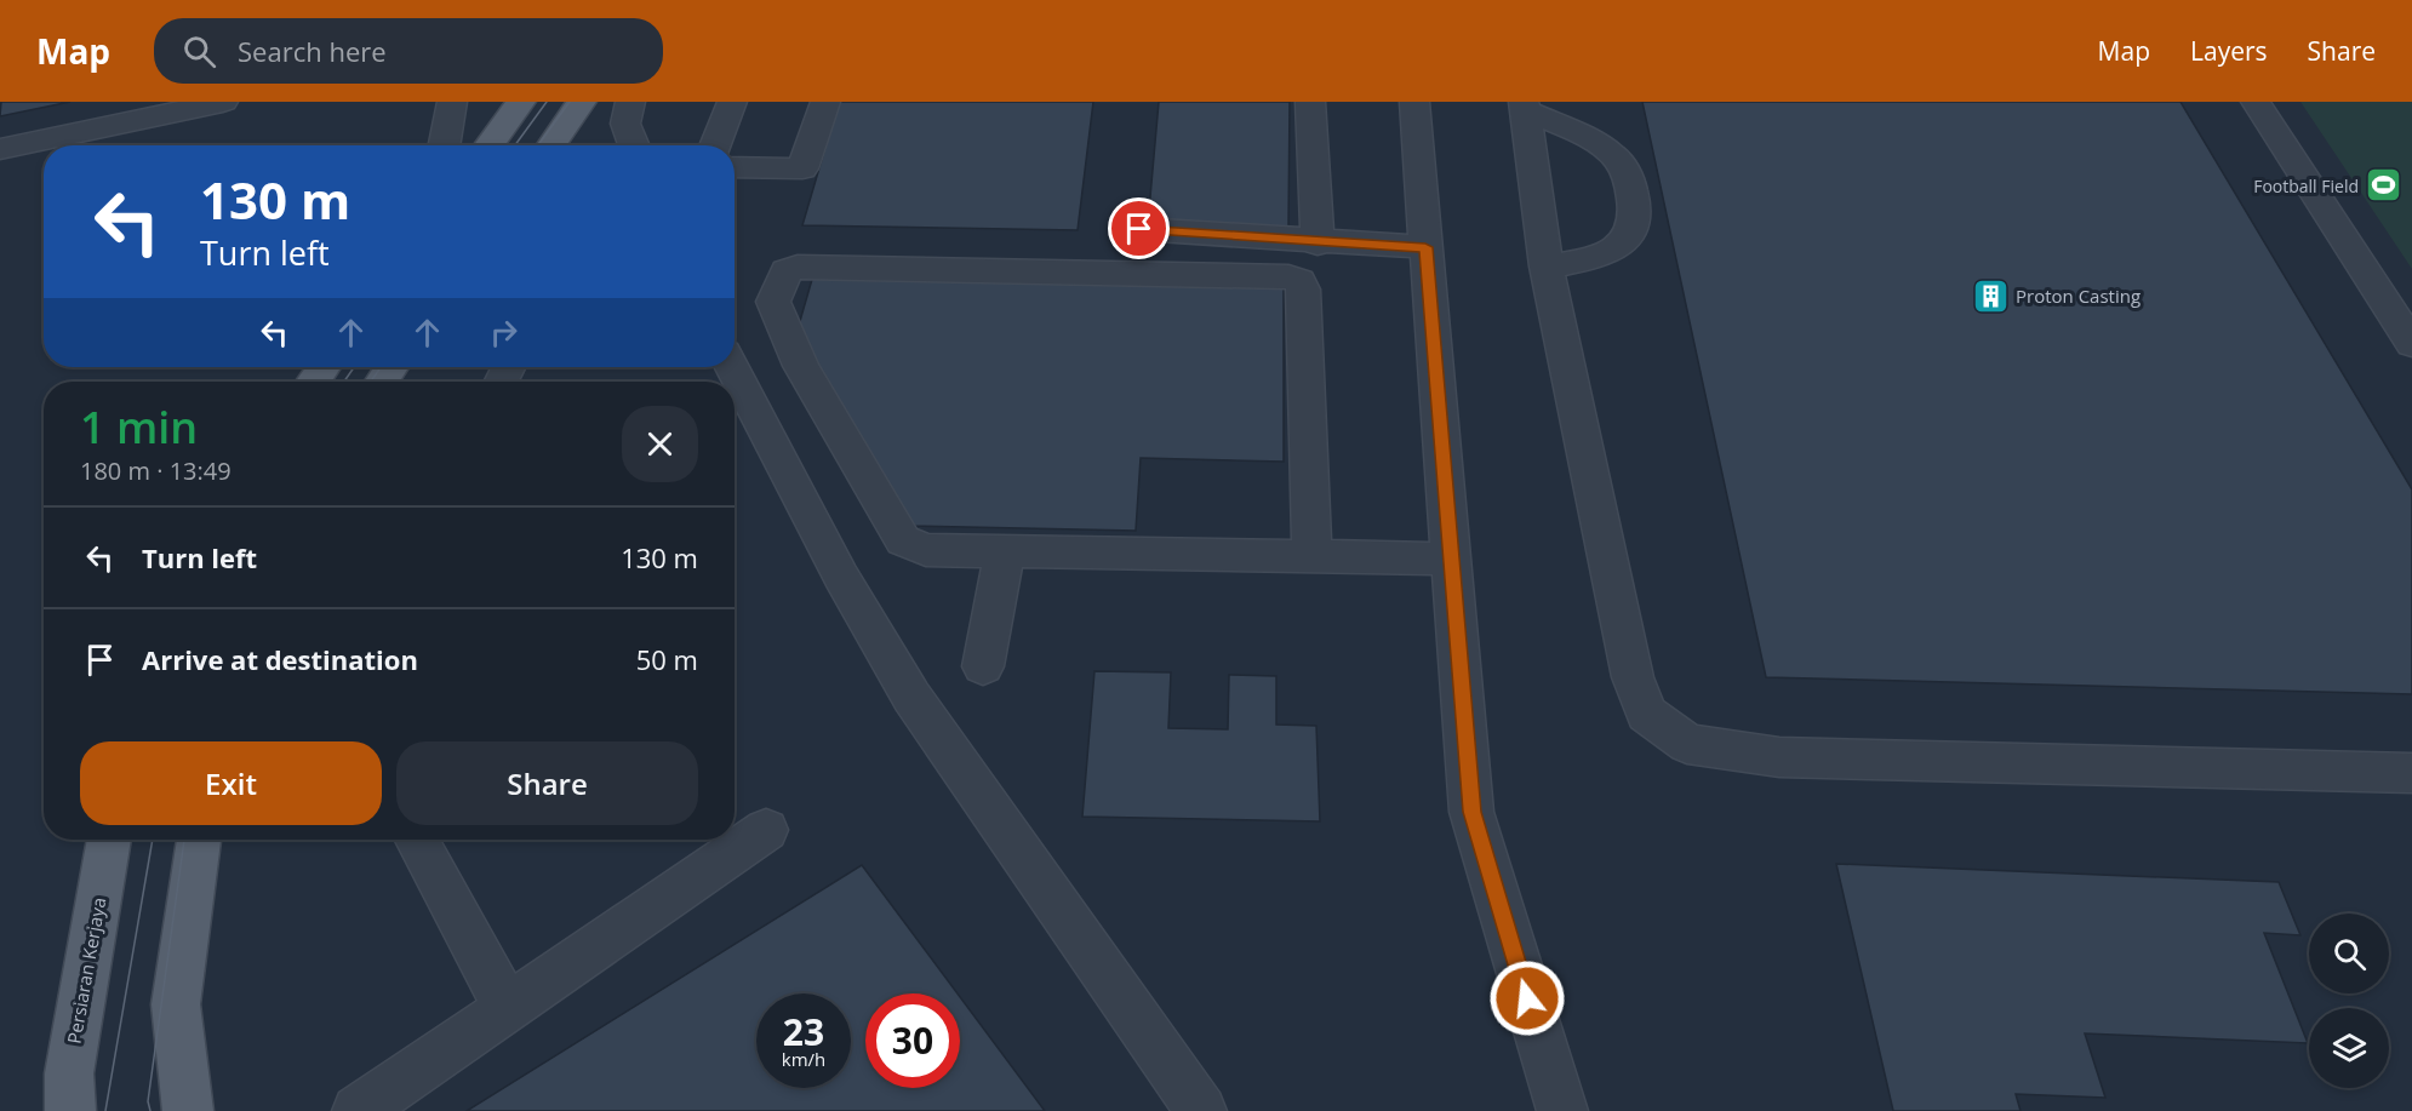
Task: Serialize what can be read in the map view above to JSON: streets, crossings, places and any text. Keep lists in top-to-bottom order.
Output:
{
  "streets": {
    "main road": ["Persiaran Kerjaya"]
  },
  "places": {
    "sports": ["Football Field"],
    "building": ["Proton Casting"]
  },
  "page": {
    "header": "Map",
    "search": "Search here",
    "nav": ["Map", "Layers", "Share"],
    "turn": ["130 m", "Turn left"],
    "heading": ["1 min", "180 m · 13:49"],
    "list": [
      {
        "name": "Turn left",
        "value": "130 m"
      },
      {
        "name": "Arrive at destination",
        "value": "50 m"
      }
    ],
    "buttons": ["Exit", "Share"],
    "speed": "23 km/h",
    "limit": "30"
  }
}
